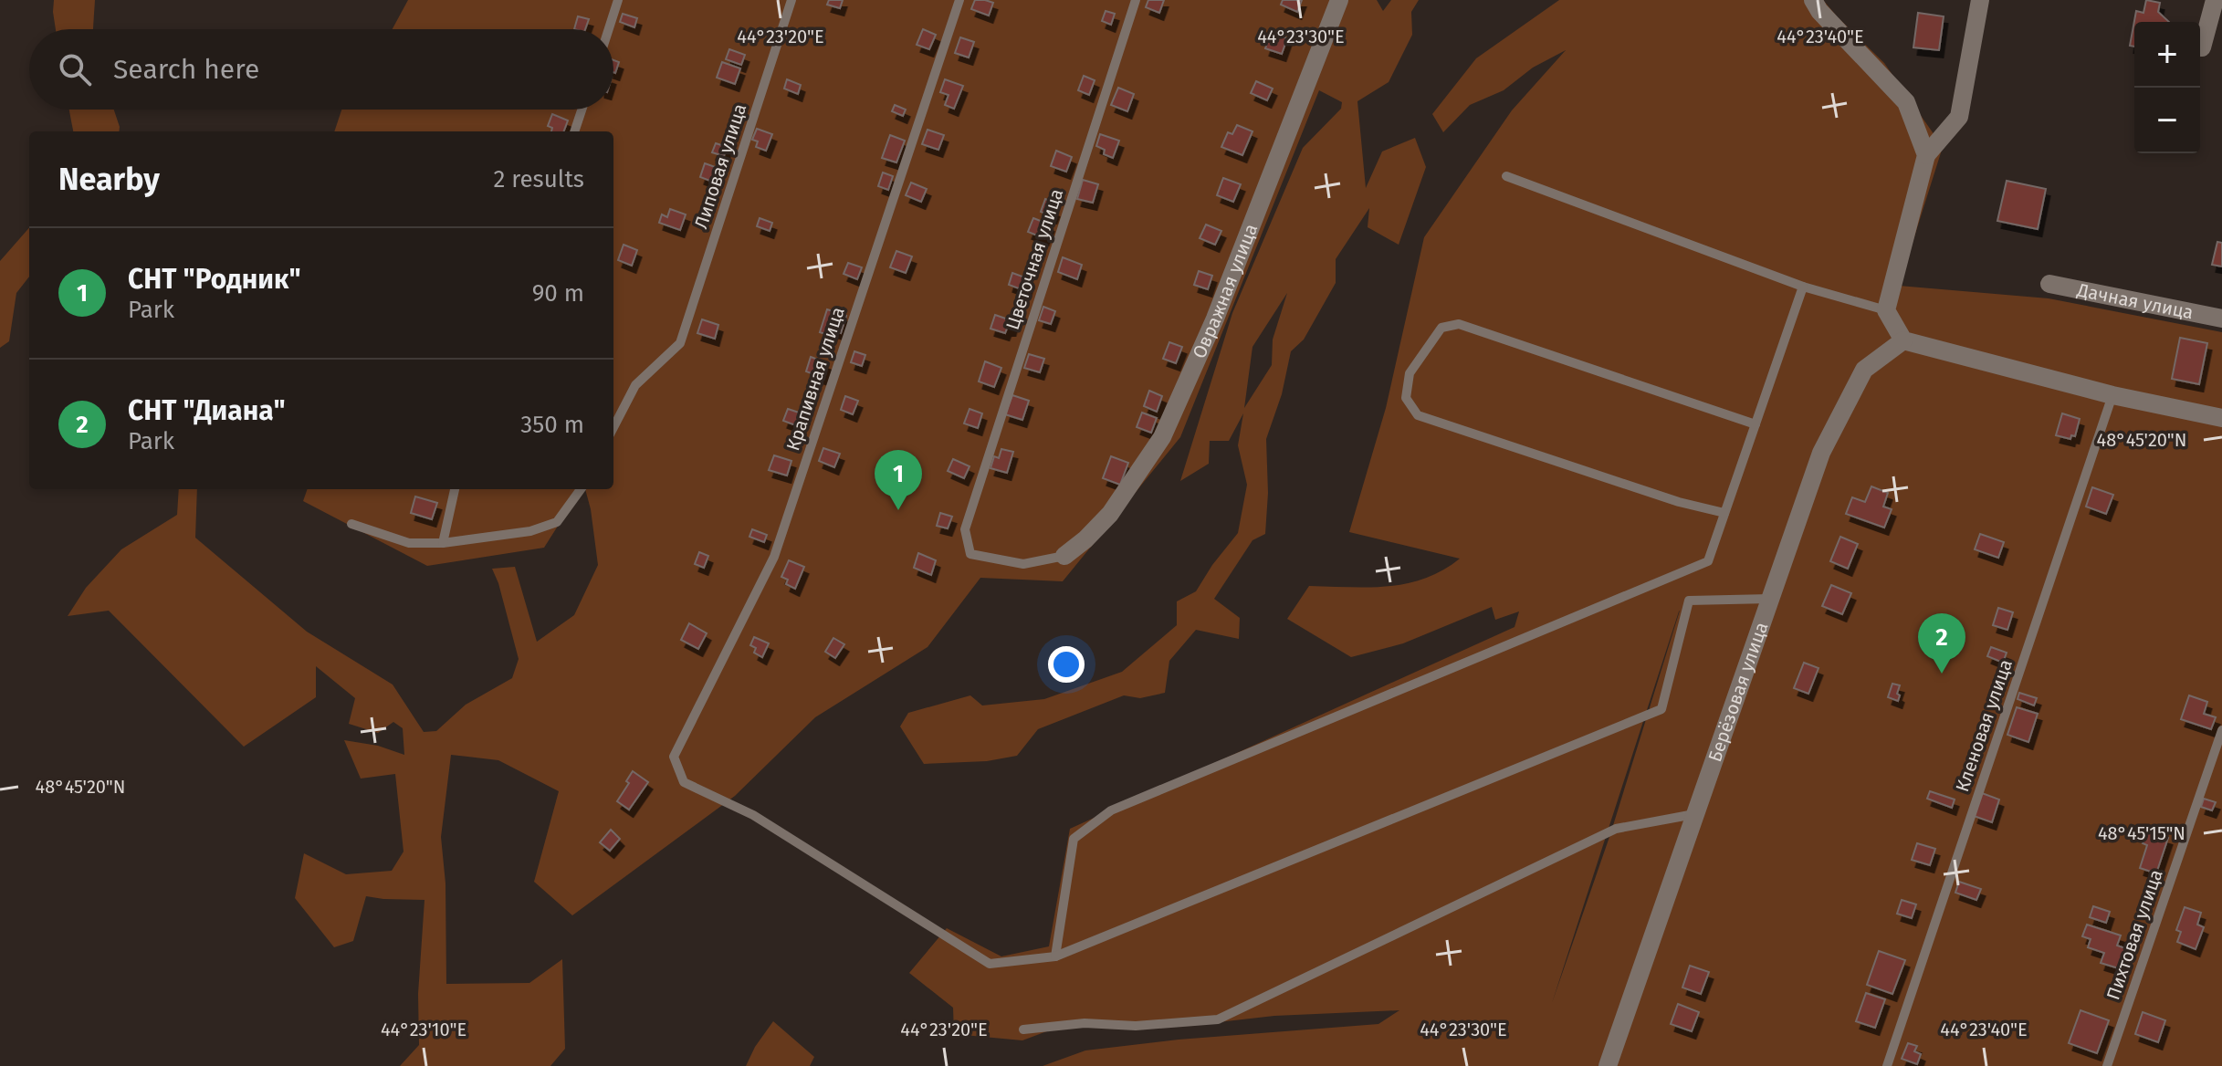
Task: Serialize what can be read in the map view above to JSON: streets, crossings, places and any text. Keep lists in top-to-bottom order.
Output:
{
  "streets": {
    "street": ["Овражная улица", "Дачная улица", "Берёзовая улица"],
    "lane": [
      "Липовая улица",
      "Цветочная улица",
      "Крапивная улица",
      "Кленовая улица",
      "Пихтовая улица"
    ]
  },
  "crossings": [
    ["Цветочная улица", "Овражная улица"]
  ],
  "page": {
    "map_buttons": ["+", "−"],
    "search": "Search here",
    "heading": ["Nearby", "2 results"],
    "list": [
      {
        "mark": "1",
        "name": "СНТ \"Родник\"",
        "note": "Park",
        "value": "90 m"
      },
      {
        "mark": "2",
        "name": "СНТ \"Диана\"",
        "note": "Park",
        "value": "350 m"
      }
    ],
    "pins": ["1", "2"]
  },
  "coordinates": [
    "44°23'20\"E",
    "44°23'30\"E",
    "44°23'40\"E",
    "48°45'20\"N",
    "48°45'15\"N",
    "44°23'10\"E"
  ]
}
